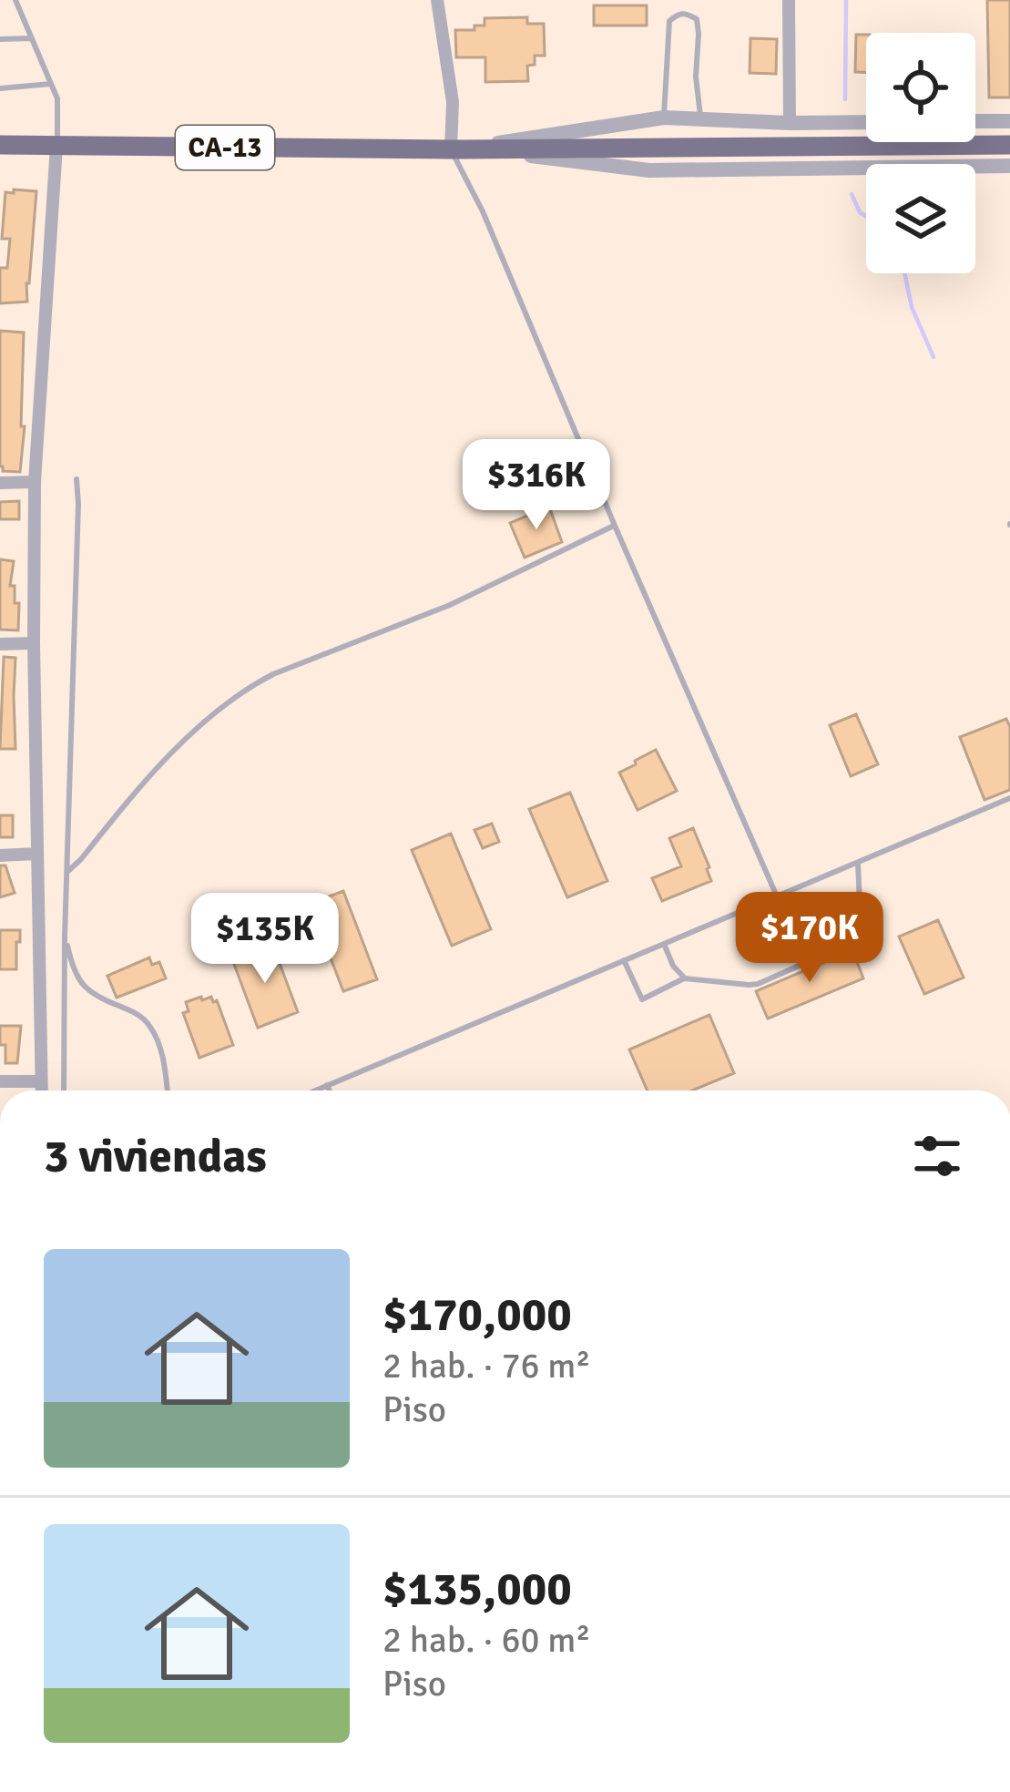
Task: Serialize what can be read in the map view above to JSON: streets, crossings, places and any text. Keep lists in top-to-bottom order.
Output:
{
  "streets": {
    "main road": ["CA-13"]
  },
  "page": {
    "price": ["$316K", "$170K", "$135K"],
    "heading": "3 viviendas",
    "list": [
      {
        "name": "$170,000",
        "note": "2 hab. · 76 m² · Piso"
      },
      {
        "name": "$135,000",
        "note": "2 hab. · 60 m² · Piso"
      }
    ]
  }
}
